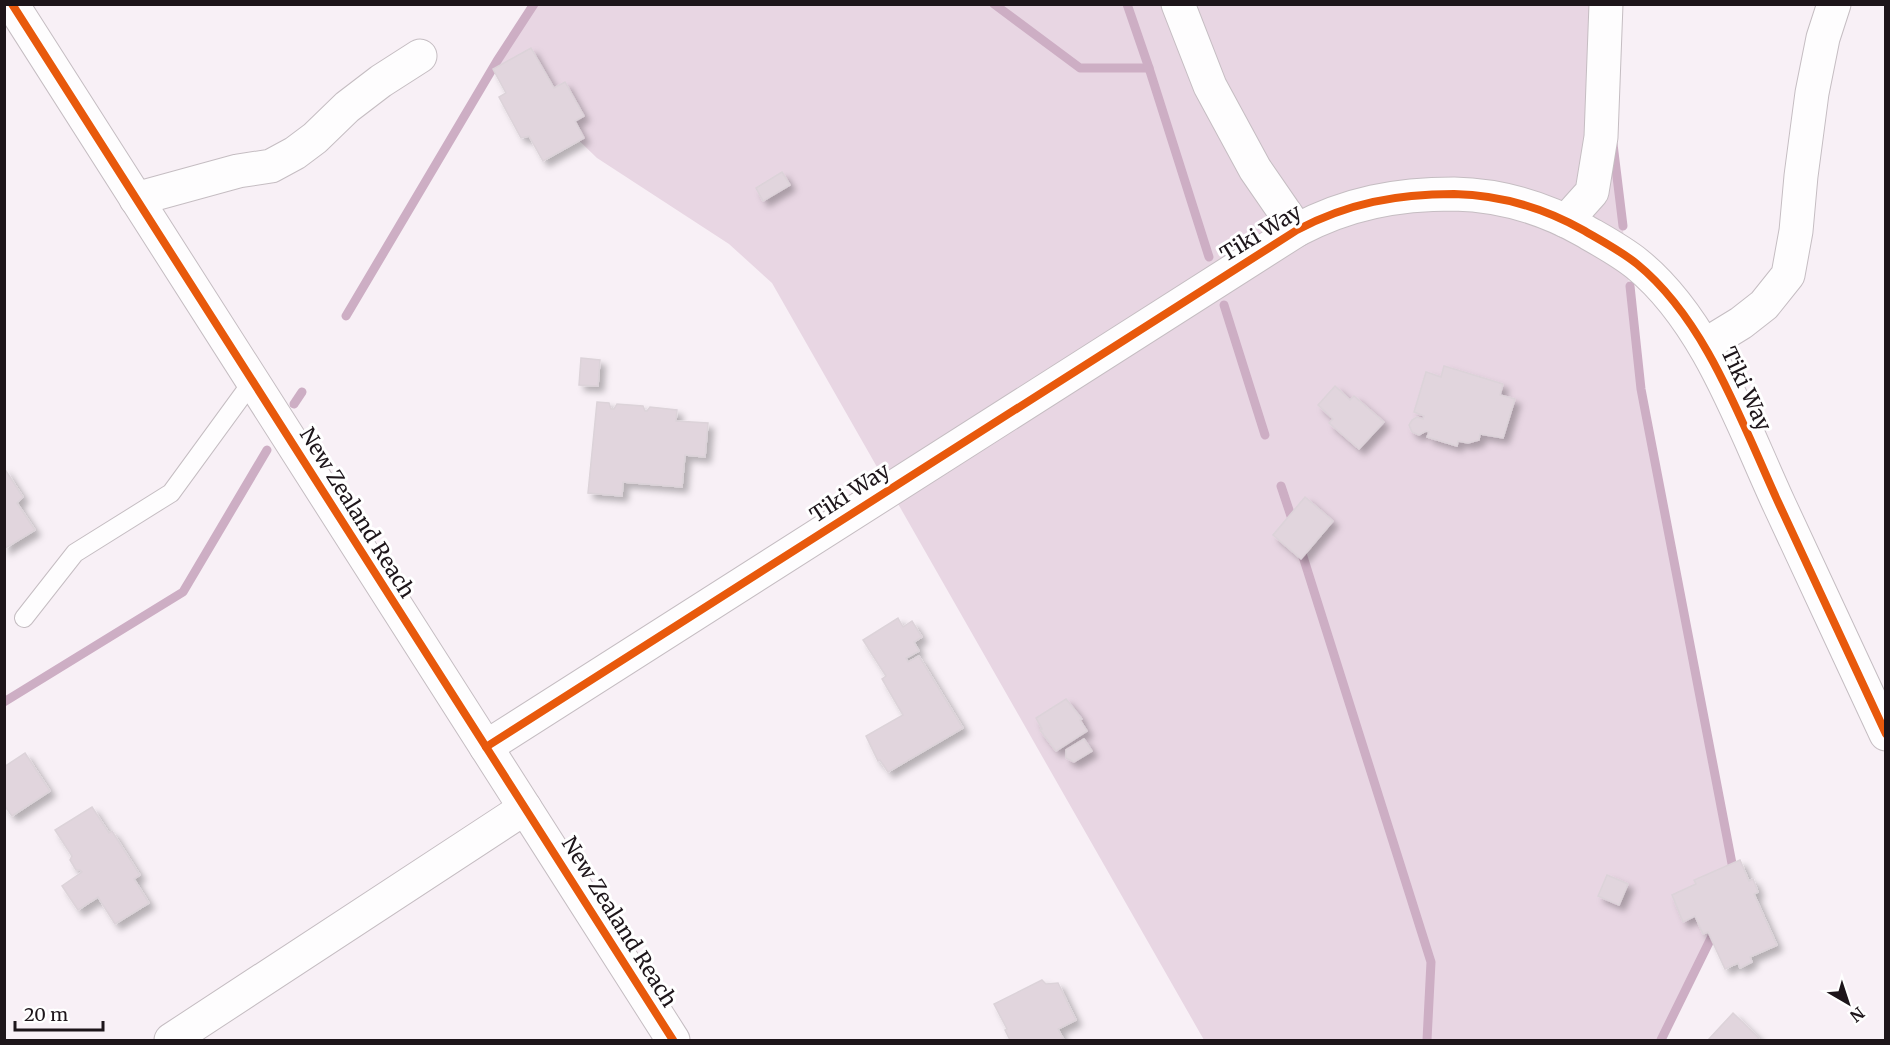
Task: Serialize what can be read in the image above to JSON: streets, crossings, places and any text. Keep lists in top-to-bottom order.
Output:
{
  "streets": {
    "street": ["Tiki Way", "New Zealand Reach"]
  },
  "crossings": [
    ["Tiki Way", "New Zealand Reach"]
  ],
  "scale_bar": "20 m",
  "north": "bottom right"
}
